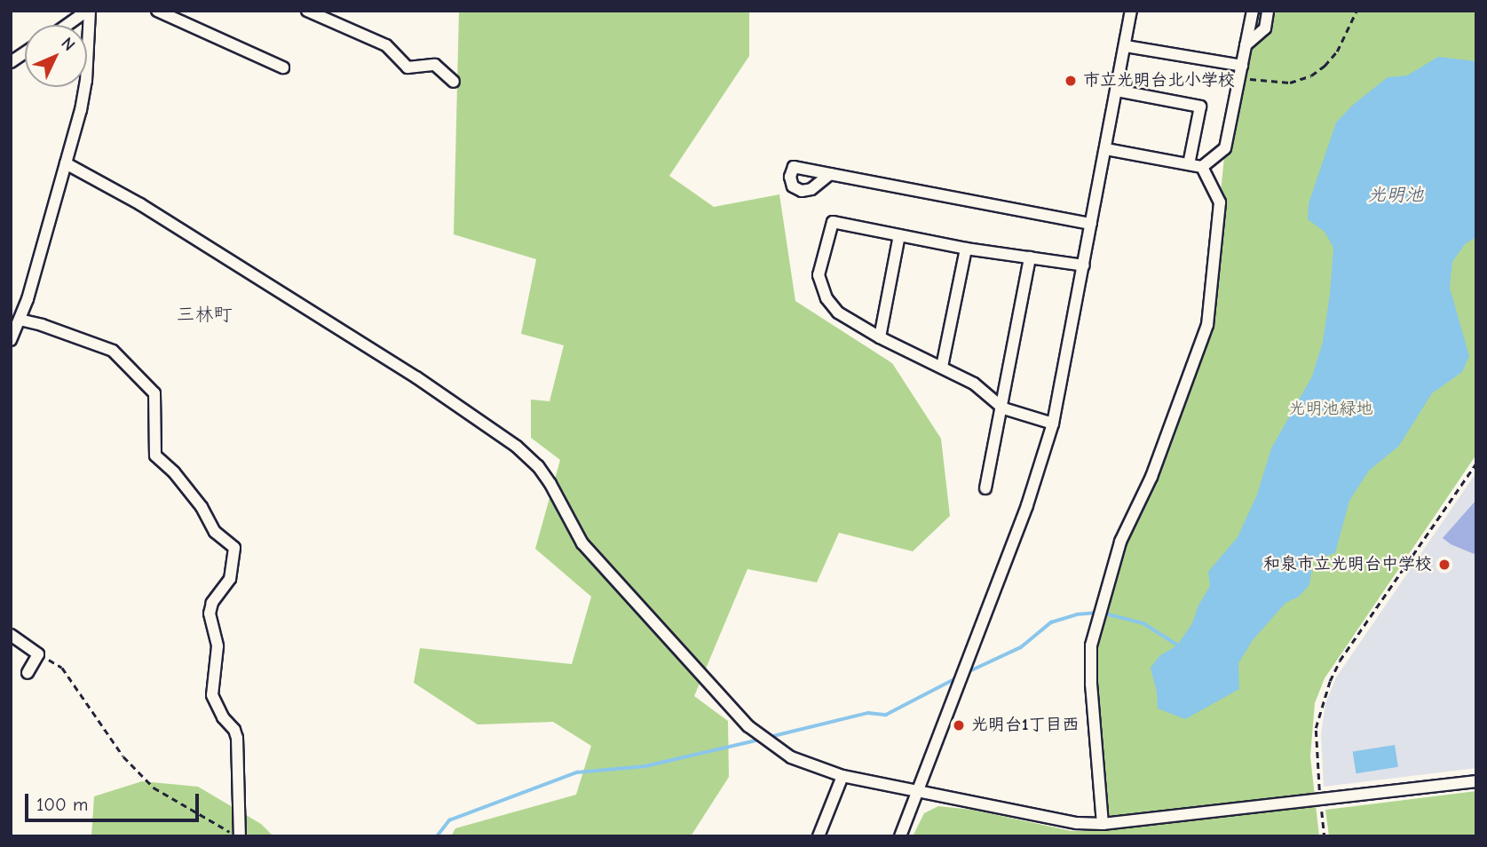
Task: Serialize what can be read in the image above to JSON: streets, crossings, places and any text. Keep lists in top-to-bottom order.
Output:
{
  "districts": ["三林町"],
  "water": ["光明池"],
  "parks": ["光明池緑地"],
  "places": ["市立光明台北小学校", "和泉市立光明台中学校", "光明台1丁目西"],
  "scale_bar": "100 m",
  "north": "top right"
}
